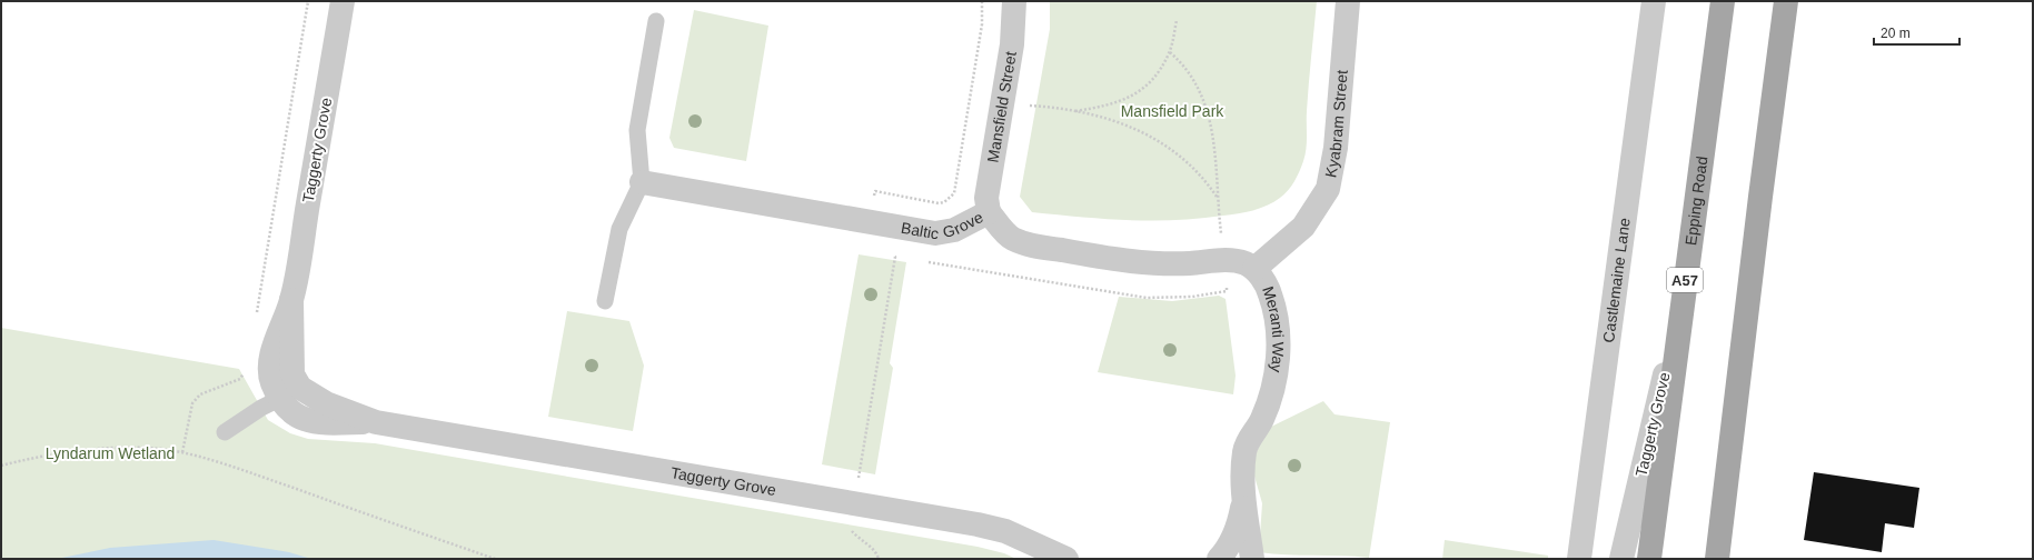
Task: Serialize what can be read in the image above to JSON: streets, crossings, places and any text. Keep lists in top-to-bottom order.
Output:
{
  "streets": {
    "main road": ["Epping Road", "A57"],
    "street": [
      "Mansfield Street",
      "Kyabram Street",
      "Taggerty Grove",
      "Baltic Grove",
      "Castlemaine Lane",
      "Meranti Way"
    ]
  },
  "crossings": [
    ["Mansfield Street", "Baltic Grove"],
    ["Kyabram Street", "Baltic Grove"],
    ["Kyabram Street", "Meranti Way"],
    ["Taggerty Grove", "Epping Road"],
    ["Baltic Grove", "Meranti Way"]
  ],
  "parks": ["Mansfield Park", "Lyndarum Wetland"],
  "scale_bar": "20 m"
}
